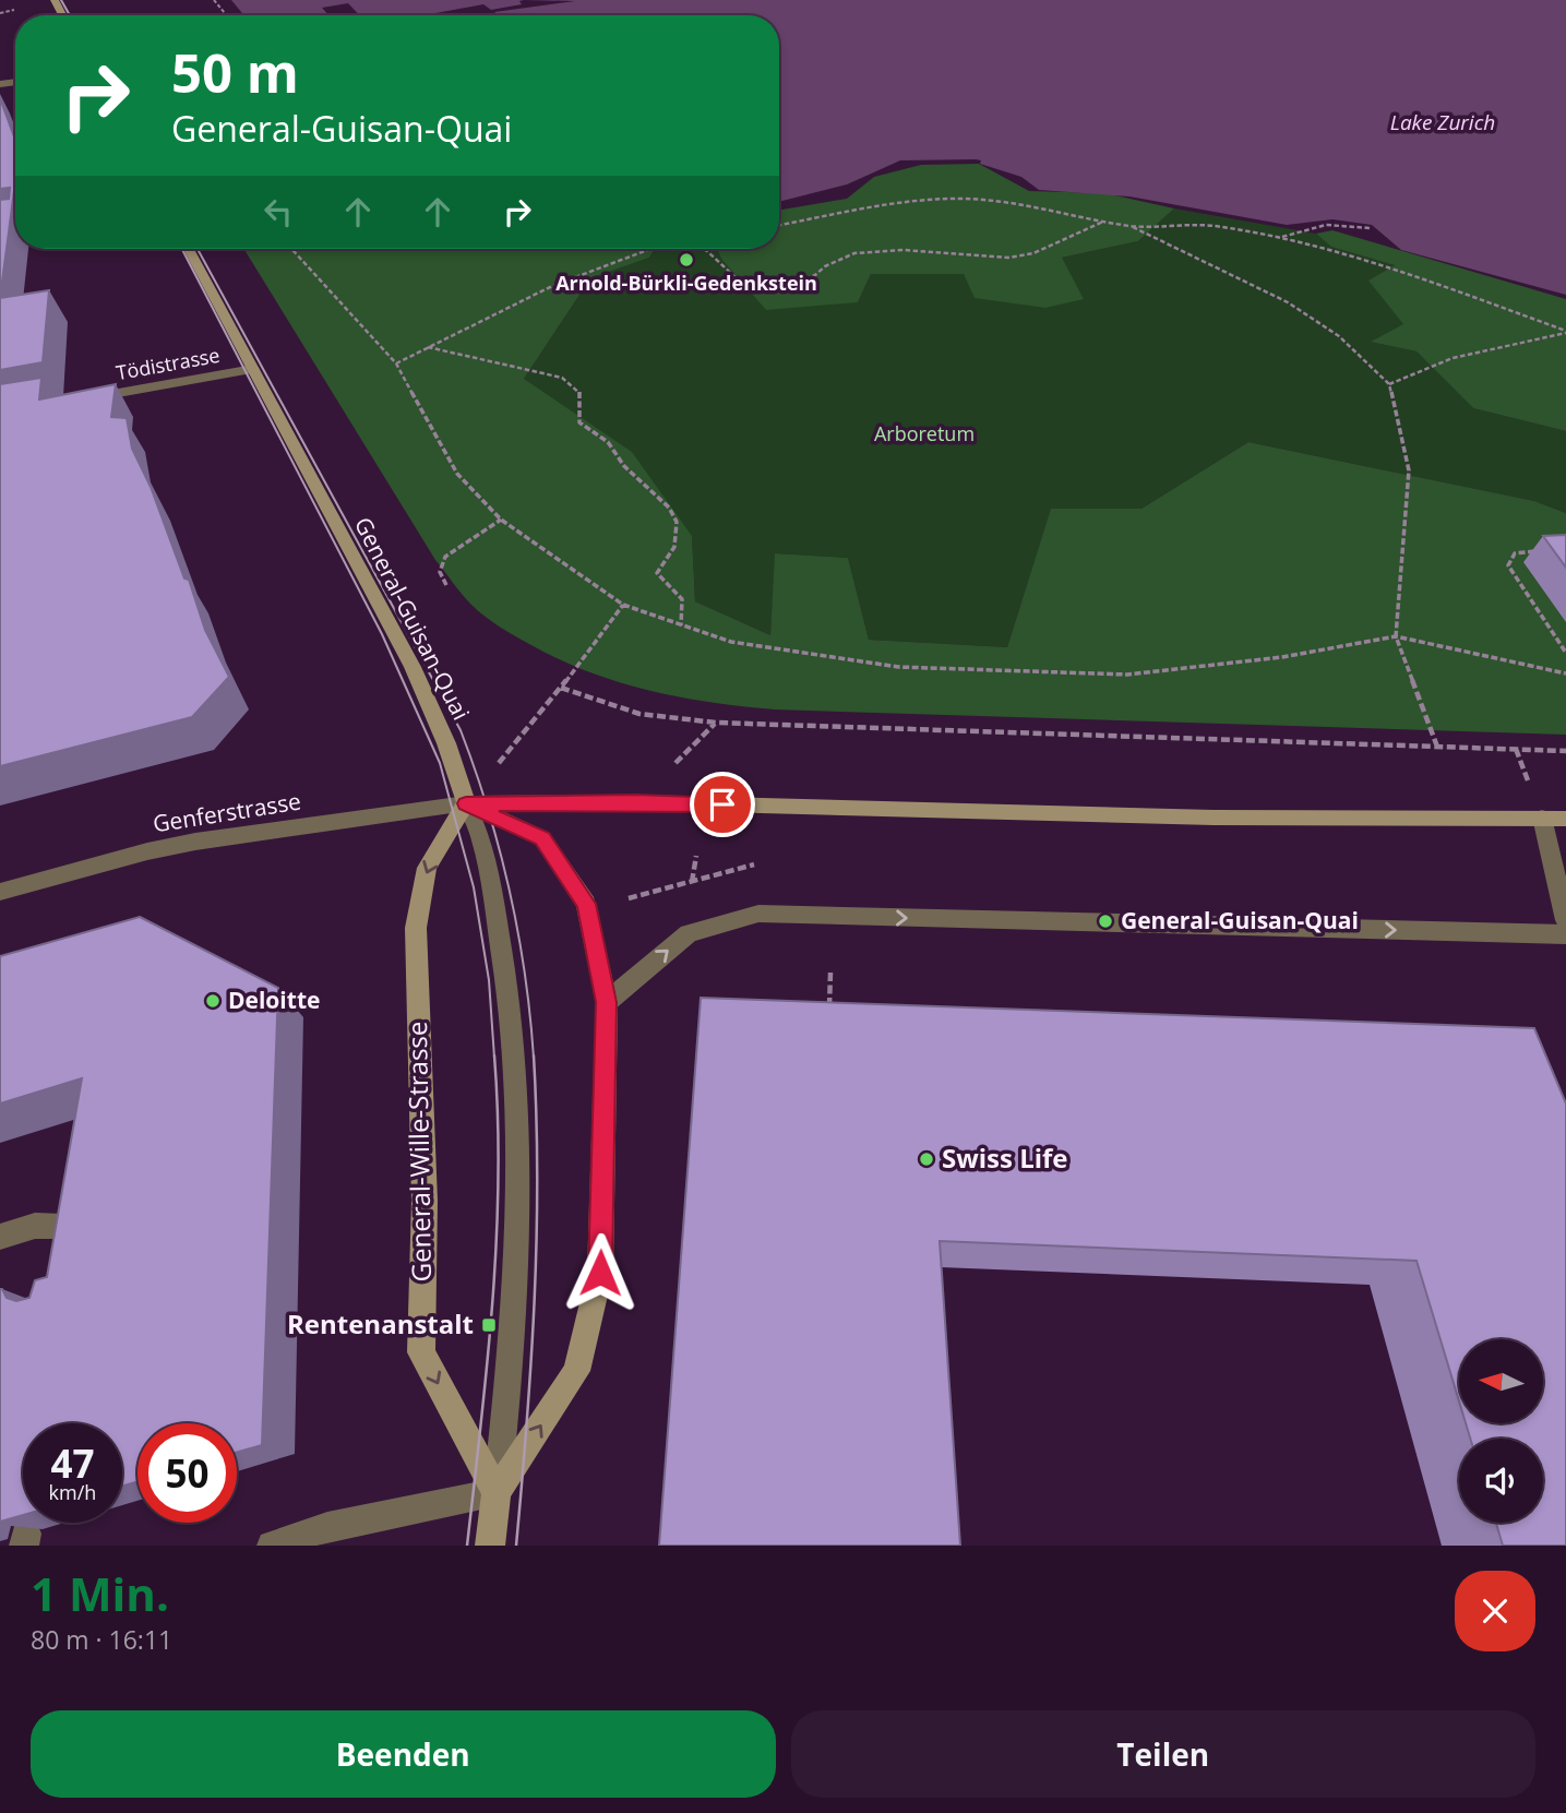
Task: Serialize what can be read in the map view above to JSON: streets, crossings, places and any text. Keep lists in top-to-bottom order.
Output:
{
  "streets": {
    "main road": ["General-Guisan-Quai", "General-Wille-Strasse"],
    "street": ["Tödistrasse", "Genferstrasse"]
  },
  "crossings": [
    ["Tödistrasse", "General-Guisan-Quai"],
    ["General-Guisan-Quai", "Genferstrasse"],
    ["General-Guisan-Quai", "General-Wille-Strasse"],
    ["Genferstrasse", "General-Wille-Strasse"]
  ],
  "water": ["Lake Zurich"],
  "parks": ["Arboretum"],
  "places": {
    "other": [
      "Arnold-Bürkli-Gedenkstein",
      "General-Guisan-Quai",
      "Deloitte",
      "Swiss Life"
    ],
    "transit": ["Rentenanstalt"]
  },
  "north": "left",
  "page": {
    "turn": ["50 m", "General-Guisan-Quai"],
    "speed": "47 km/h",
    "limit": "50",
    "heading": ["1 Min.", "80 m · 16:11"],
    "buttons": ["Beenden", "Teilen"]
  }
}
